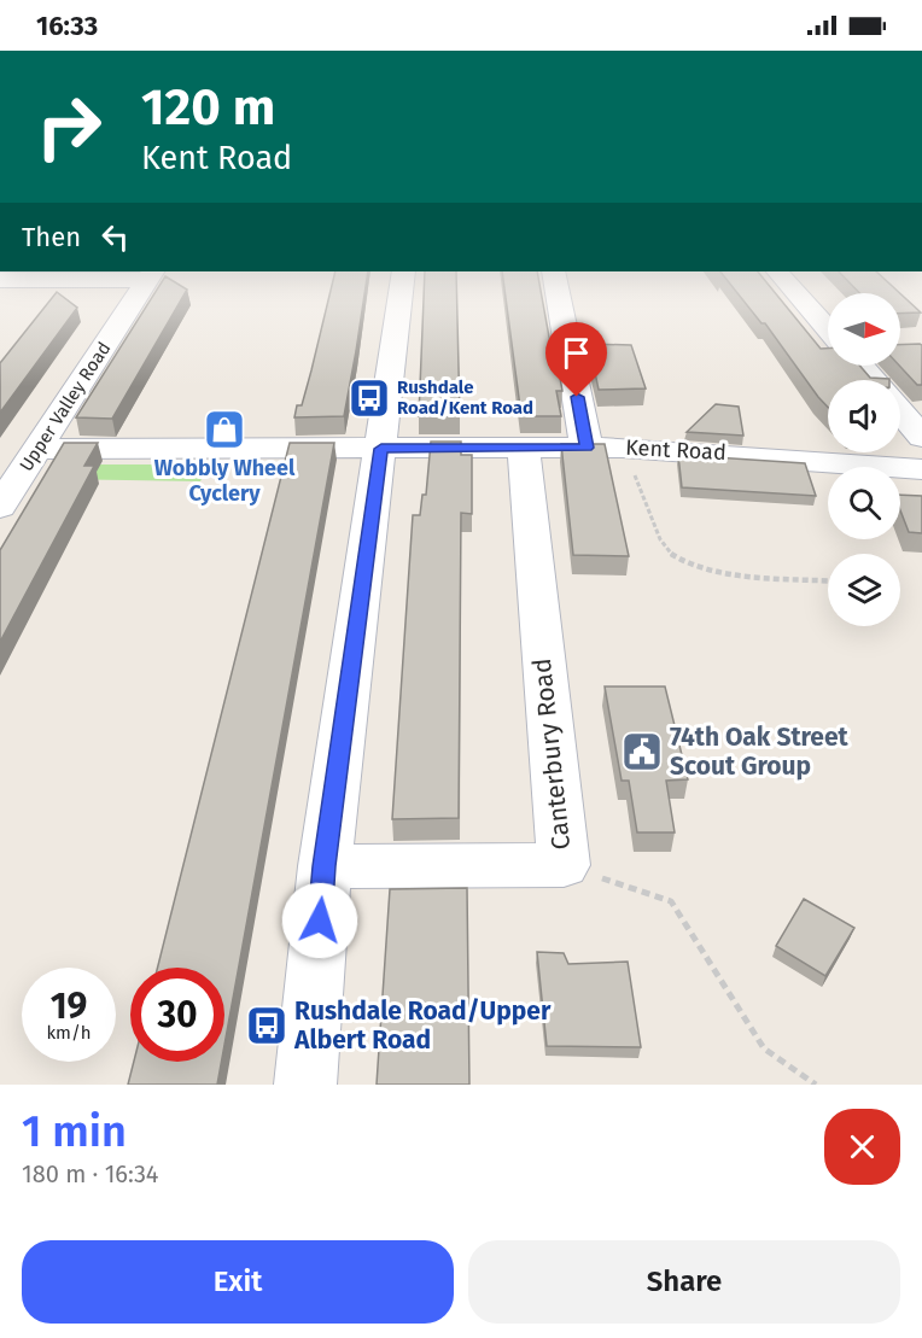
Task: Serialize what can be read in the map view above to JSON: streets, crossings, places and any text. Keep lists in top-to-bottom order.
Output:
{
  "streets": {
    "street": ["Upper Valley Road", "Kent Road", "Canterbury Road"]
  },
  "crossings": [
    ["Upper Valley Road", "Kent Road"],
    ["Kent Road", "Canterbury Road"]
  ],
  "places": {
    "bus stop": ["Rushdale Road/Kent Road", "Rushdale Road/Upper Albert Road"],
    "shop": ["Wobbly Wheel Cyclery"],
    "public building": ["74th Oak Street Scout Group"]
  },
  "north": "right",
  "page": {
    "status": "16:33",
    "turn": ["120 m", "Kent Road"],
    "then": "Then",
    "speed": "19 km/h",
    "limit": "30",
    "heading": ["1 min", "180 m · 16:34"],
    "buttons": ["Exit", "Share"]
  }
}
